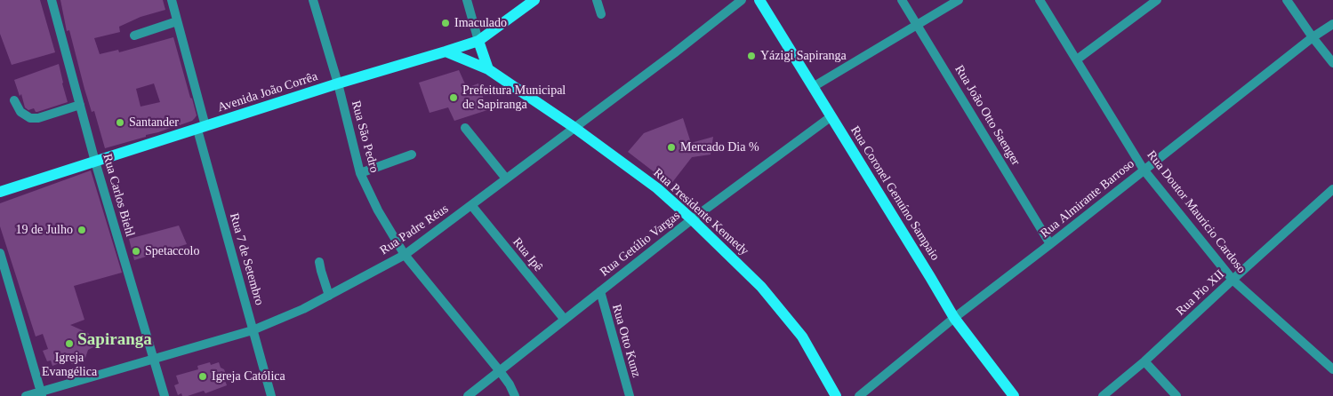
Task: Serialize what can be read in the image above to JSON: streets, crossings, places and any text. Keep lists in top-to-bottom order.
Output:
{
  "streets": {
    "main road": ["Avenida João Corrêa", "Rua Coronel Genuíno Sampaio", "Rua Presidente Kennedy"],
    "street": [
      "Rua João Otto Saenger",
      "Rua São Pedro",
      "Rua Carlos Biehl",
      "Rua Almirante Barroso",
      "Rua Doutor Mauricio Cardoso",
      "Rua Padre Réus",
      "Rua Getúlio Vargas",
      "Rua Ipê",
      "Rua 7 de Setembro",
      "Rua Pio XII",
      "Rua Otto Kunz"
    ]
  },
  "crossings": [
    ["Avenida João Corrêa", "Rua São Pedro"],
    ["Avenida João Corrêa", "Rua Carlos Biehl"],
    ["Avenida João Corrêa", "Rua Presidente Kennedy"],
    ["Avenida João Corrêa", "Rua 7 de Setembro"],
    ["Rua João Otto Saenger", "Rua Almirante Barroso"],
    ["Rua São Pedro", "Rua Padre Réus"],
    ["Rua São Pedro", "Rua Getúlio Vargas"],
    ["Rua Coronel Genuíno Sampaio", "Rua Almirante Barroso"],
    ["Rua Coronel Genuíno Sampaio", "Rua Getúlio Vargas"],
    ["Rua Carlos Biehl", "Rua Padre Réus"],
    ["Rua Almirante Barroso", "Rua Doutor Mauricio Cardoso"],
    ["Rua Presidente Kennedy", "Rua Padre Réus"],
    ["Rua Presidente Kennedy", "Rua Getúlio Vargas"],
    ["Rua Doutor Mauricio Cardoso", "Rua Pio XII"],
    ["Rua Padre Réus", "Rua Ipê"],
    ["Rua Padre Réus", "Rua 7 de Setembro"],
    ["Rua Getúlio Vargas", "Rua Ipê"],
    ["Rua Getúlio Vargas", "Rua Otto Kunz"]
  ],
  "districts": ["Sapiranga"],
  "places": [
    "Imaculado",
    "Yázigi Sapiranga",
    "Prefeitura Municipal de Sapiranga",
    "Santander",
    "Mercado Dia %",
    "19 de Julho",
    "Spetaccolo",
    "Igreja Evangélica",
    "Igreja Católica"
  ]
}
